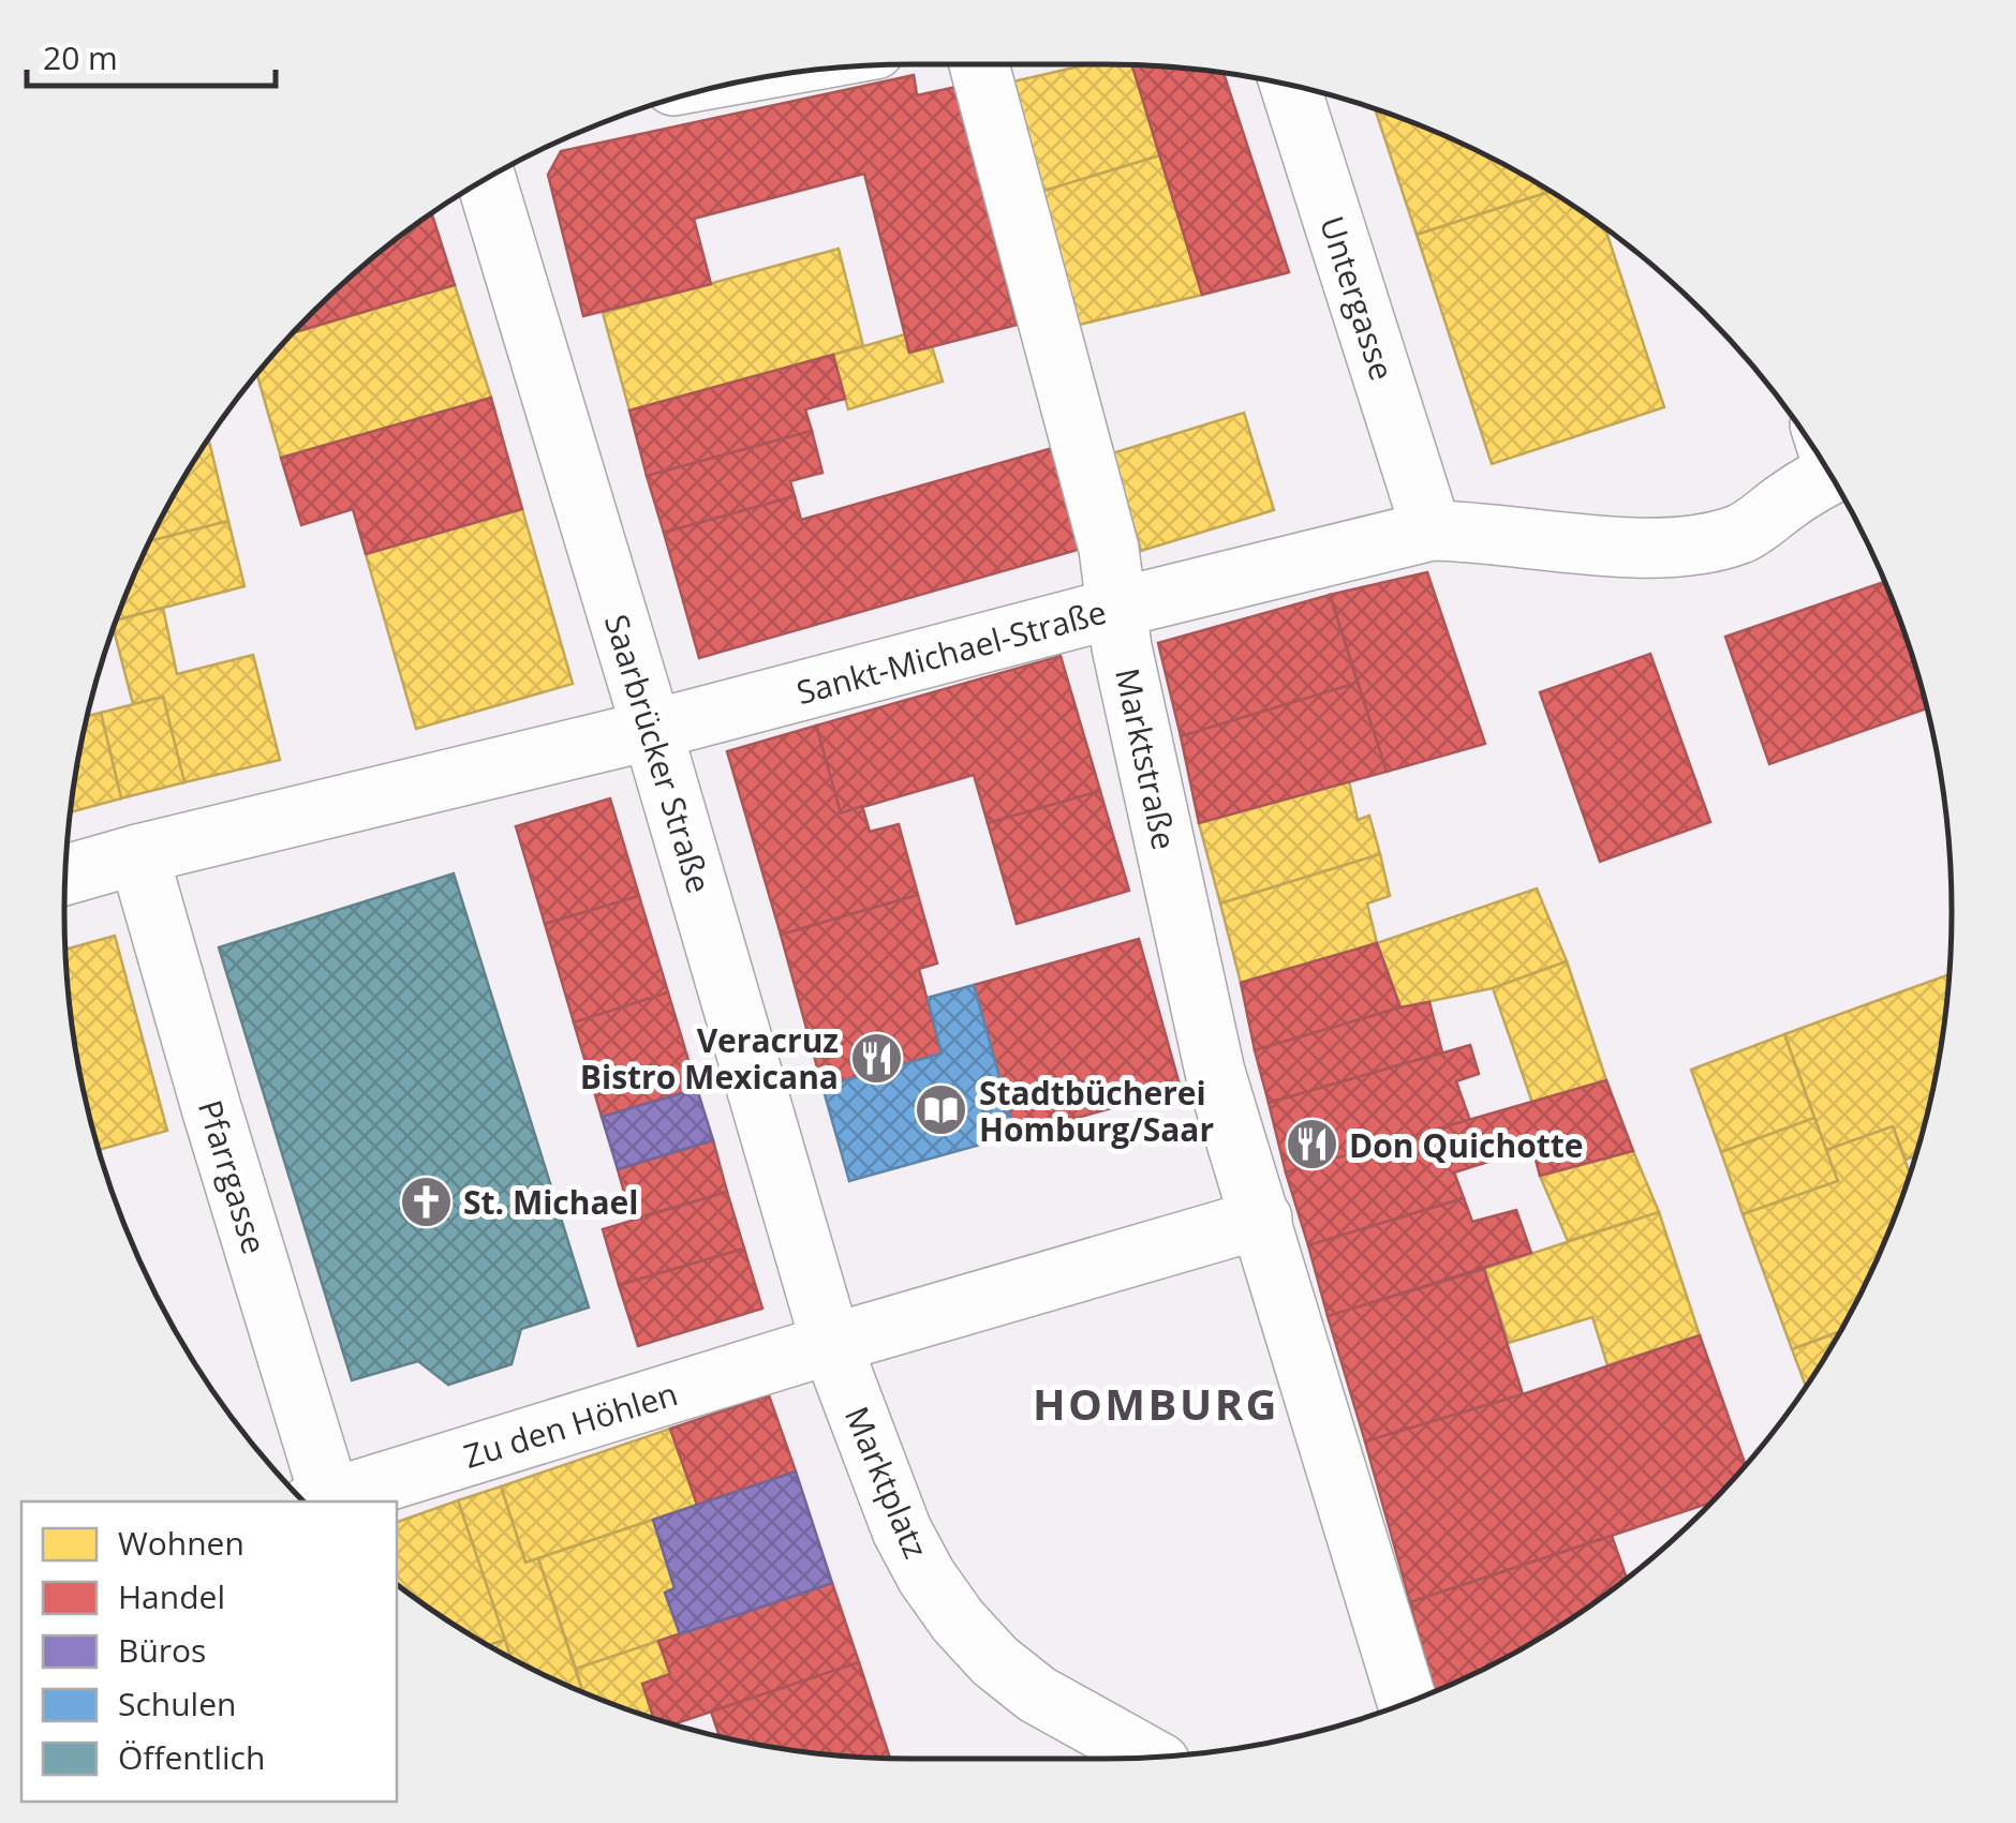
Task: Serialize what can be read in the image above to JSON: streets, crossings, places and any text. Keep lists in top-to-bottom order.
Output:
{
  "streets": {
    "street": [
      "Untergasse",
      "Sankt-Michael-Straße",
      "Saarbrücker Straße",
      "Marktstraße",
      "Pfarrgasse",
      "Zu den Höhlen",
      "Marktplatz"
    ]
  },
  "crossings": [
    ["Untergasse", "Sankt-Michael-Straße"],
    ["Sankt-Michael-Straße", "Saarbrücker Straße"],
    ["Sankt-Michael-Straße", "Marktstraße"],
    ["Sankt-Michael-Straße", "Pfarrgasse"],
    ["Saarbrücker Straße", "Zu den Höhlen"],
    ["Saarbrücker Straße", "Marktplatz"],
    ["Pfarrgasse", "Zu den Höhlen"],
    ["Zu den Höhlen", "Marktplatz"]
  ],
  "districts": ["HOMBURG"],
  "places": {
    "restaurant": ["Veracruz Bistro Mexicana", "Don Quichotte"],
    "library": ["Stadtbücherei Homburg/Saar"],
    "church": ["St. Michael"]
  },
  "legend": [
    "Wohnen",
    "Handel",
    "Büros",
    "Schulen",
    "Öffentlich"
  ],
  "scale_bar": "20 m"
}
